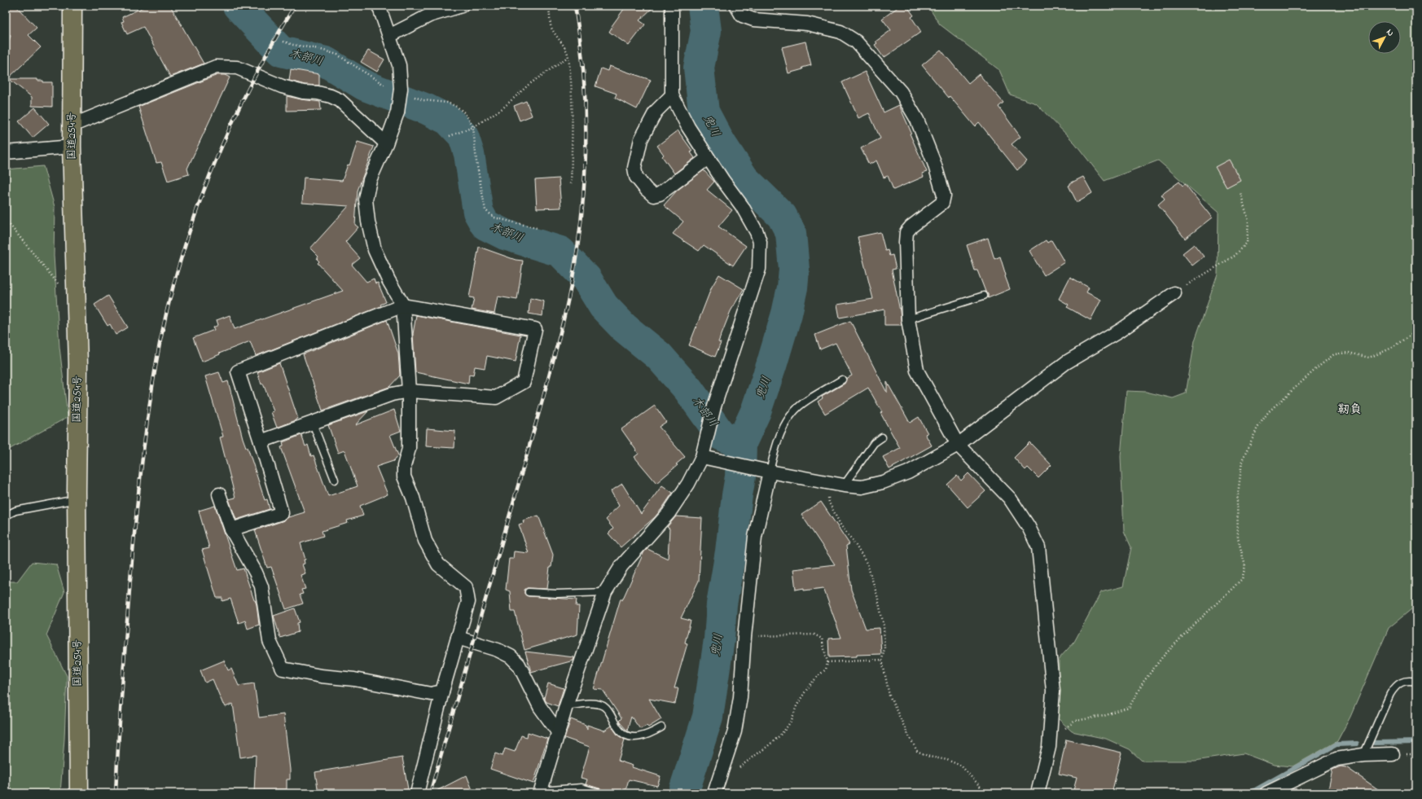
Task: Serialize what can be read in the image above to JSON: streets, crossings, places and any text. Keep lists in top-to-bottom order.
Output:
{
  "streets": {
    "highway": ["国道254号"]
  },
  "districts": ["靭負"],
  "water": ["木部川", "兜川"],
  "north": "top right"
}
